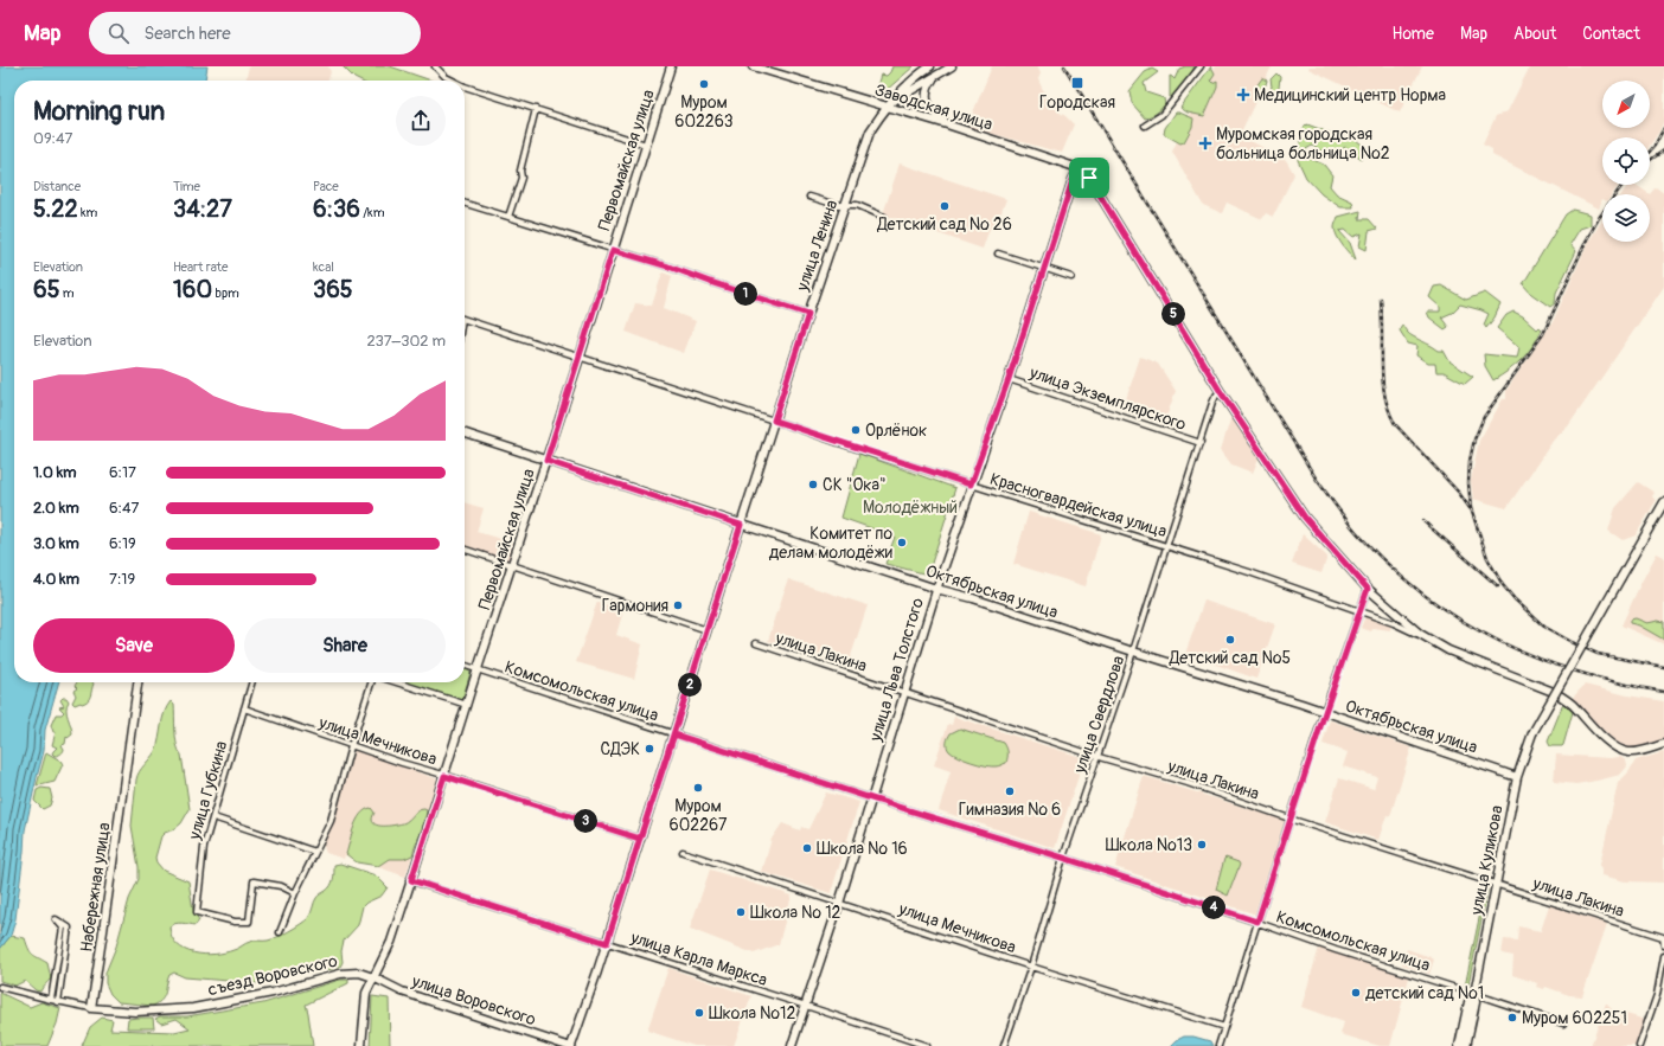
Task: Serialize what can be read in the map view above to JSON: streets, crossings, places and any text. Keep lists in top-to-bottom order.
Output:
{
  "streets": {
    "street": [
      "Заводская улица",
      "Первомайская улица",
      "улица Ленина",
      "улица Экземплярского",
      "Красногвардейская улица",
      "Октябрьская улица",
      "улица Лакина",
      "улица Льва Толстого",
      "Комсомольская улица",
      "улица Свердлова",
      "улица Мечникова",
      "улица Губкина",
      "улица Куликова",
      "Набережная улица",
      "улица Карла Маркса",
      "съезд Воровского",
      "улица Воровского"
    ]
  },
  "crossings": [
    ["Заводская улица", "улица Ленина"],
    ["Заводская улица", "улица Льва Толстого"],
    ["Первомайская улица", "Красногвардейская улица"],
    ["Первомайская улица", "Октябрьская улица"],
    ["Первомайская улица", "Комсомольская улица"],
    ["Первомайская улица", "улица Мечникова"],
    ["Первомайская улица", "улица Карла Маркса"],
    ["Первомайская улица", "съезд Воровского"],
    ["Первомайская улица", "улица Воровского"],
    ["улица Ленина", "Красногвардейская улица"],
    ["улица Ленина", "Октябрьская улица"],
    ["улица Ленина", "Комсомольская улица"],
    ["улица Ленина", "улица Мечникова"],
    ["улица Ленина", "улица Карла Маркса"],
    ["улица Экземплярского", "улица Льва Толстого"],
    ["улица Экземплярского", "улица Свердлова"],
    ["Красногвардейская улица", "улица Льва Толстого"],
    ["Красногвардейская улица", "улица Свердлова"],
    ["Октябрьская улица", "улица Льва Толстого"],
    ["Октябрьская улица", "улица Свердлова"],
    ["Октябрьская улица", "улица Куликова"],
    ["улица Лакина", "улица Льва Толстого"],
    ["улица Лакина", "улица Свердлова"],
    ["улица Лакина", "улица Куликова"],
    ["улица Льва Толстого", "Комсомольская улица"],
    ["улица Льва Толстого", "улица Мечникова"],
    ["улица Льва Толстого", "улица Карла Маркса"],
    ["Комсомольская улица", "улица Свердлова"],
    ["Комсомольская улица", "улица Куликова"],
    ["улица Свердлова", "улица Мечникова"],
    ["улица Мечникова", "улица Губкина"],
    ["Набережная улица", "съезд Воровского"],
    ["съезд Воровского", "улица Воровского"]
  ],
  "parks": ["Молодёжный"],
  "places": {
    "transit": ["Городская"],
    "other": [
      "Муром 602263",
      "Детский сад № 26",
      "Орлёнок",
      "СК \"Ока\"",
      "Комитет по делам молодёжи",
      "Гармония",
      "Детский сад №5",
      "СДЭК",
      "Муром 602267",
      "Гимназия № 6",
      "Школа №13",
      "Школа № 16",
      "Школа № 12",
      "детский сад №1",
      "Школа №12",
      "Муром 602251"
    ],
    "health": ["Медицинский центр Норма", "Муромская городская больница больница №2"]
  },
  "north": "bottom left",
  "page": {
    "header": "Map",
    "search": "Search here",
    "nav": [
      "Home",
      "Map",
      "About",
      "Contact"
    ],
    "heading": ["Morning run", "09:47"],
    "stats": [
      ["Distance", "5.22 km"],
      ["Time", "34:27"],
      ["Pace", "6:36 /km"],
      ["Elevation", "65 m"],
      ["Heart rate", "160 bpm"],
      ["kcal", "365"]
    ],
    "pins": [
      "1",
      "5",
      "2",
      "3",
      "4"
    ],
    "chart": ["Elevation", "237–302 m"],
    "list": [
      {
        "name": "1.0 km",
        "note": "6:17"
      },
      {
        "name": "2.0 km",
        "note": "6:47"
      },
      {
        "name": "3.0 km",
        "note": "6:19"
      },
      {
        "name": "4.0 km",
        "note": "7:19"
      }
    ],
    "buttons": ["Save", "Share"]
  }
}
